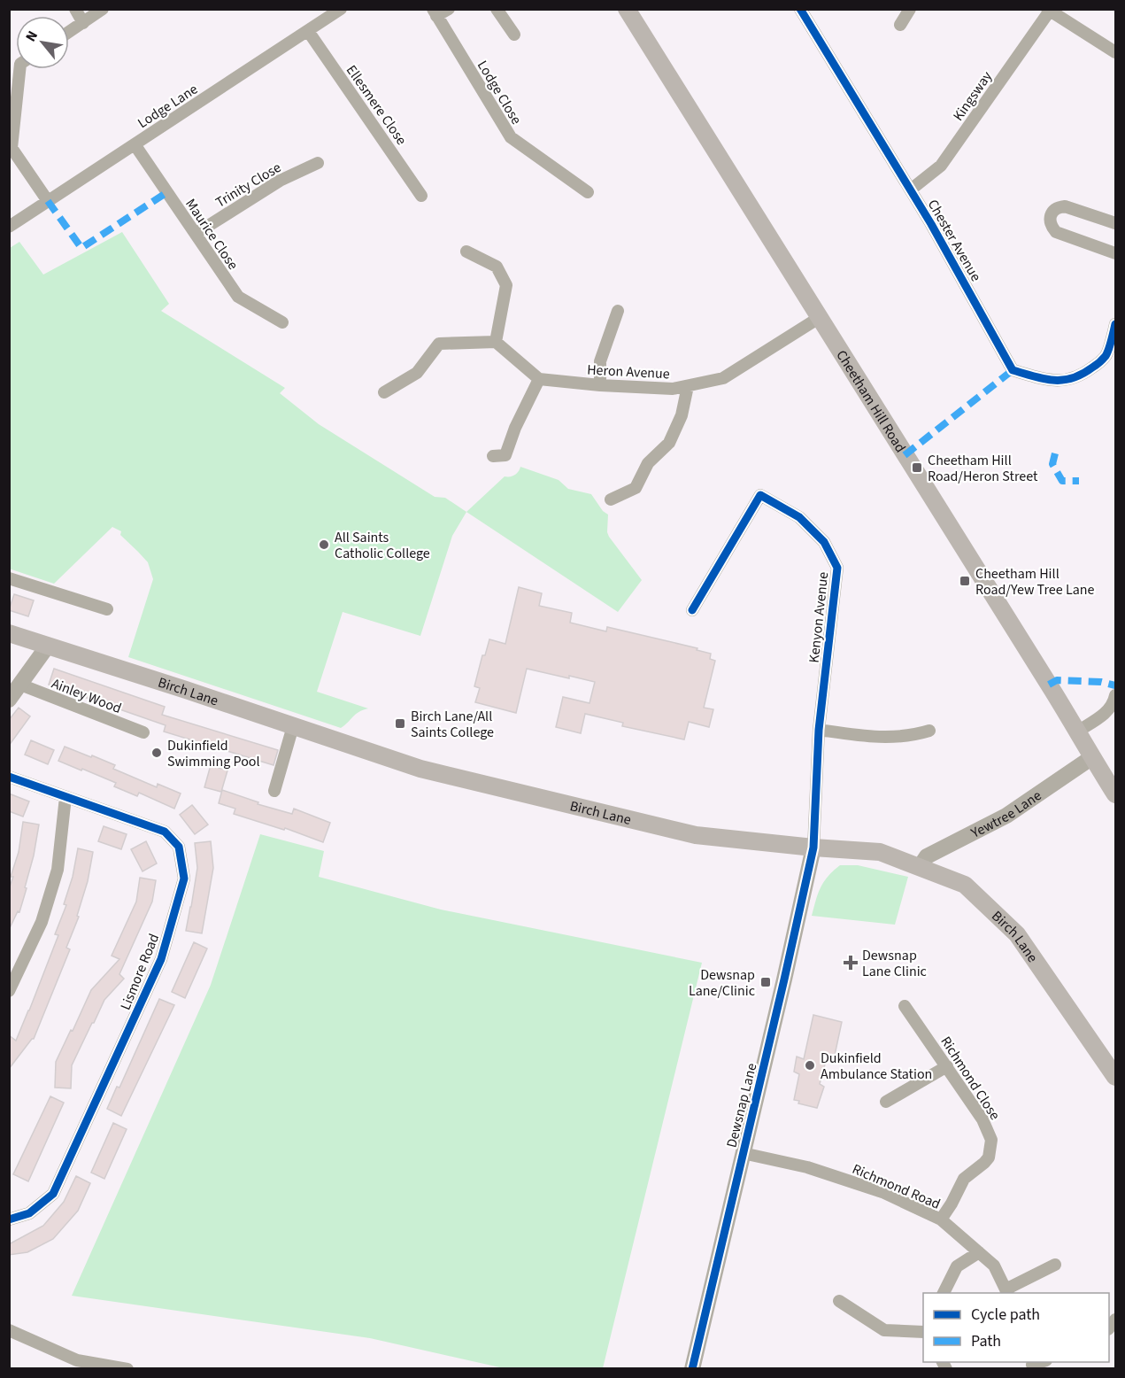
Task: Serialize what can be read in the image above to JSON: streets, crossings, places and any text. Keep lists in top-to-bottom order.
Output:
{
  "streets": {
    "main road": ["Cheetham Hill Road", "Birch Lane"],
    "street": [
      "Lodge Close",
      "Kingsway",
      "Ellesmere Close",
      "Lodge Lane",
      "Trinity Close",
      "Maurice Close",
      "Chester Avenue",
      "Heron Avenue",
      "Kenyon Avenue",
      "Ainley Wood",
      "Yewtree Lane",
      "Lismore Road",
      "Richmond Close",
      "Dewsnap Lane",
      "Richmond Road"
    ]
  },
  "crossings": [
    ["Kingsway", "Chester Avenue"],
    ["Ellesmere Close", "Lodge Lane"],
    ["Lodge Lane", "Maurice Close"],
    ["Trinity Close", "Maurice Close"],
    ["Heron Avenue", "Cheetham Hill Road"],
    ["Cheetham Hill Road", "Yewtree Lane"],
    ["Kenyon Avenue", "Birch Lane"],
    ["Kenyon Avenue", "Dewsnap Lane"],
    ["Birch Lane", "Yewtree Lane"],
    ["Birch Lane", "Dewsnap Lane"],
    ["Richmond Close", "Richmond Road"],
    ["Dewsnap Lane", "Richmond Road"]
  ],
  "places": {
    "transit": [
      "Cheetham Hill Road/Heron Street",
      "Cheetham Hill Road/Yew Tree Lane",
      "Birch Lane/All Saints College",
      "Dewsnap Lane/Clinic"
    ],
    "other": ["All Saints Catholic College", "Dukinfield Swimming Pool", "Dukinfield Ambulance Station"],
    "health": ["Dewsnap Lane Clinic"]
  },
  "legend": ["Cycle path", "Path"],
  "north": "top left"
}
